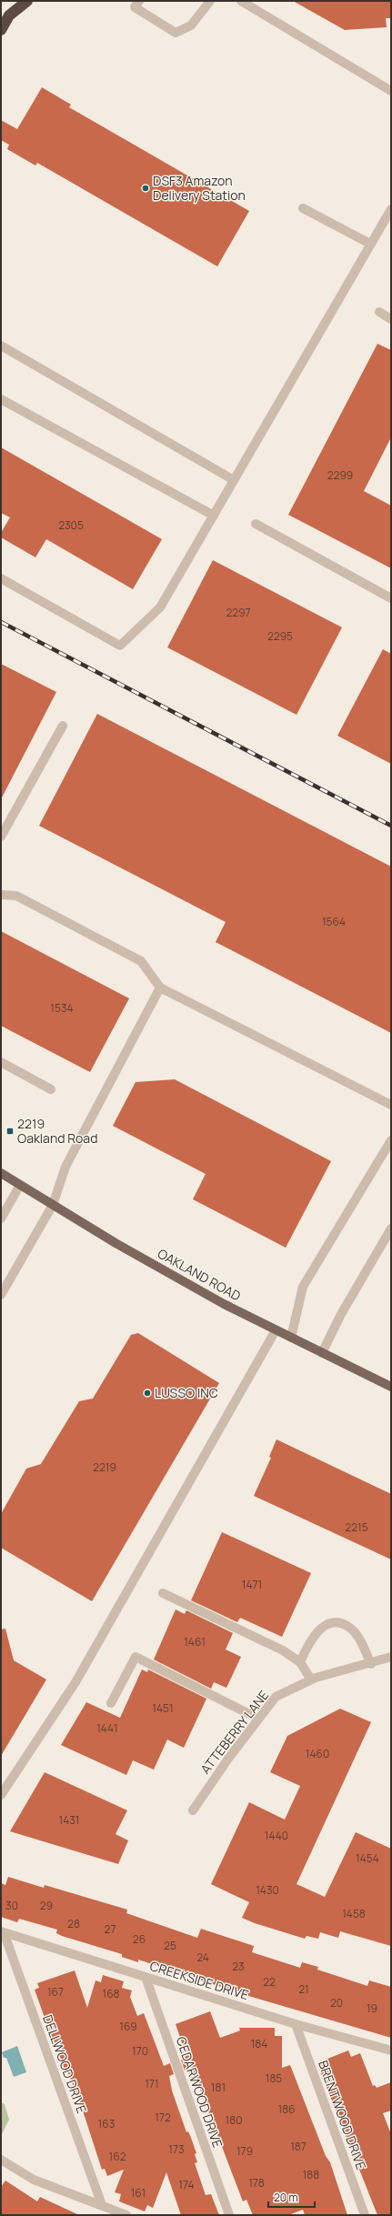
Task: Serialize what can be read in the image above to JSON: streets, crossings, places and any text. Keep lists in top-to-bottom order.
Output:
{
  "streets": {
    "main road": ["OAKLAND ROAD"],
    "street": [
      "ATTEBERRY LANE",
      "CREEKSIDE DRIVE",
      "DELLWOOD DRIVE",
      "CEDARWOOD DRIVE",
      "BRENTWOOD DRIVE"
    ]
  },
  "crossings": [
    ["CREEKSIDE DRIVE", "DELLWOOD DRIVE"],
    ["CREEKSIDE DRIVE", "CEDARWOOD DRIVE"],
    ["CREEKSIDE DRIVE", "BRENTWOOD DRIVE"]
  ],
  "places": {
    "other": ["DSF3 Amazon Delivery Station", "LUSSO INC"],
    "transit": ["2219 Oakland Road"]
  },
  "house_numbers": [
    "2299",
    "2305",
    "2297",
    "2295",
    "1564",
    "1534",
    "2219",
    "2215",
    "1471",
    "1461",
    "1451",
    "1441",
    "1460",
    "1431",
    "1440",
    "1454",
    "1430",
    "30",
    "29",
    "1458",
    "28",
    "27",
    "26",
    "25",
    "24",
    "23",
    "22",
    "21",
    "167",
    "168",
    "20",
    "19",
    "169",
    "184",
    "170",
    "185",
    "171",
    "181",
    "186",
    "172",
    "180",
    "163",
    "187",
    "173",
    "179",
    "162",
    "188",
    "178",
    "174",
    "161"
  ],
  "scale_bar": "20 m"
}
